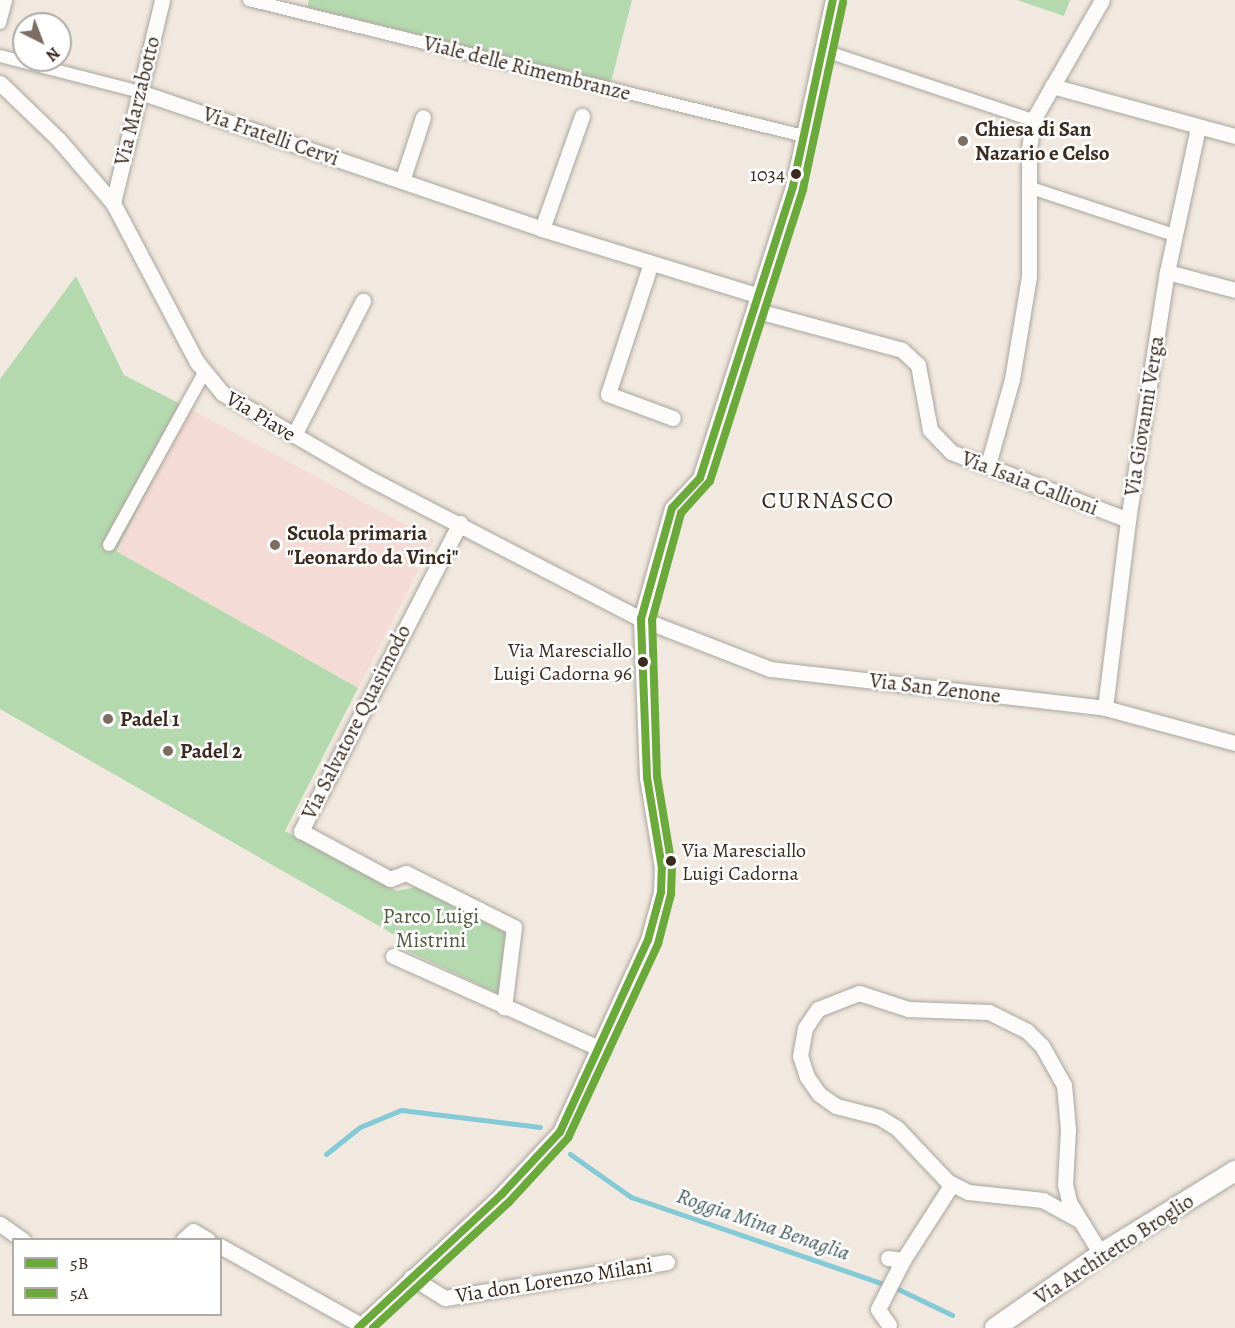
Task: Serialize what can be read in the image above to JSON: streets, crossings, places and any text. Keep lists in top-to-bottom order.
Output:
{
  "streets": {
    "street": [
      "Viale delle Rimembranze",
      "Via Marzabotto",
      "Via Fratelli Cervi",
      "Via Piave",
      "Via Giovanni Verga",
      "Via Isaia Callioni",
      "Via San Zenone",
      "Via Salvatore Quasimodo",
      "Via Architetto Broglio",
      "Via don Lorenzo Milani"
    ]
  },
  "crossings": [
    ["Via Marzabotto", "Via Fratelli Cervi"],
    ["Via Marzabotto", "Via Piave"],
    ["Via Fratelli Cervi", "Via Isaia Callioni"],
    ["Via Piave", "Via San Zenone"],
    ["Via Piave", "Via Salvatore Quasimodo"],
    ["Via Giovanni Verga", "Via Isaia Callioni"],
    ["Via Giovanni Verga", "Via San Zenone"]
  ],
  "districts": ["CURNASCO"],
  "water": ["Roggia Mina Benaglia"],
  "parks": ["Parco Luigi Mistrini"],
  "places": [
    "Chiesa di San Nazario e Celso",
    "1034",
    "Scuola primaria \"Leonardo da Vinci\"",
    "Via Maresciallo Luigi Cadorna 96",
    "Padel 1",
    "Padel 2",
    "Via Maresciallo Luigi Cadorna"
  ],
  "lines": ["transit line 5B", "transit line 5A"],
  "legend": ["5B", "5A"],
  "north": "bottom right"
}
